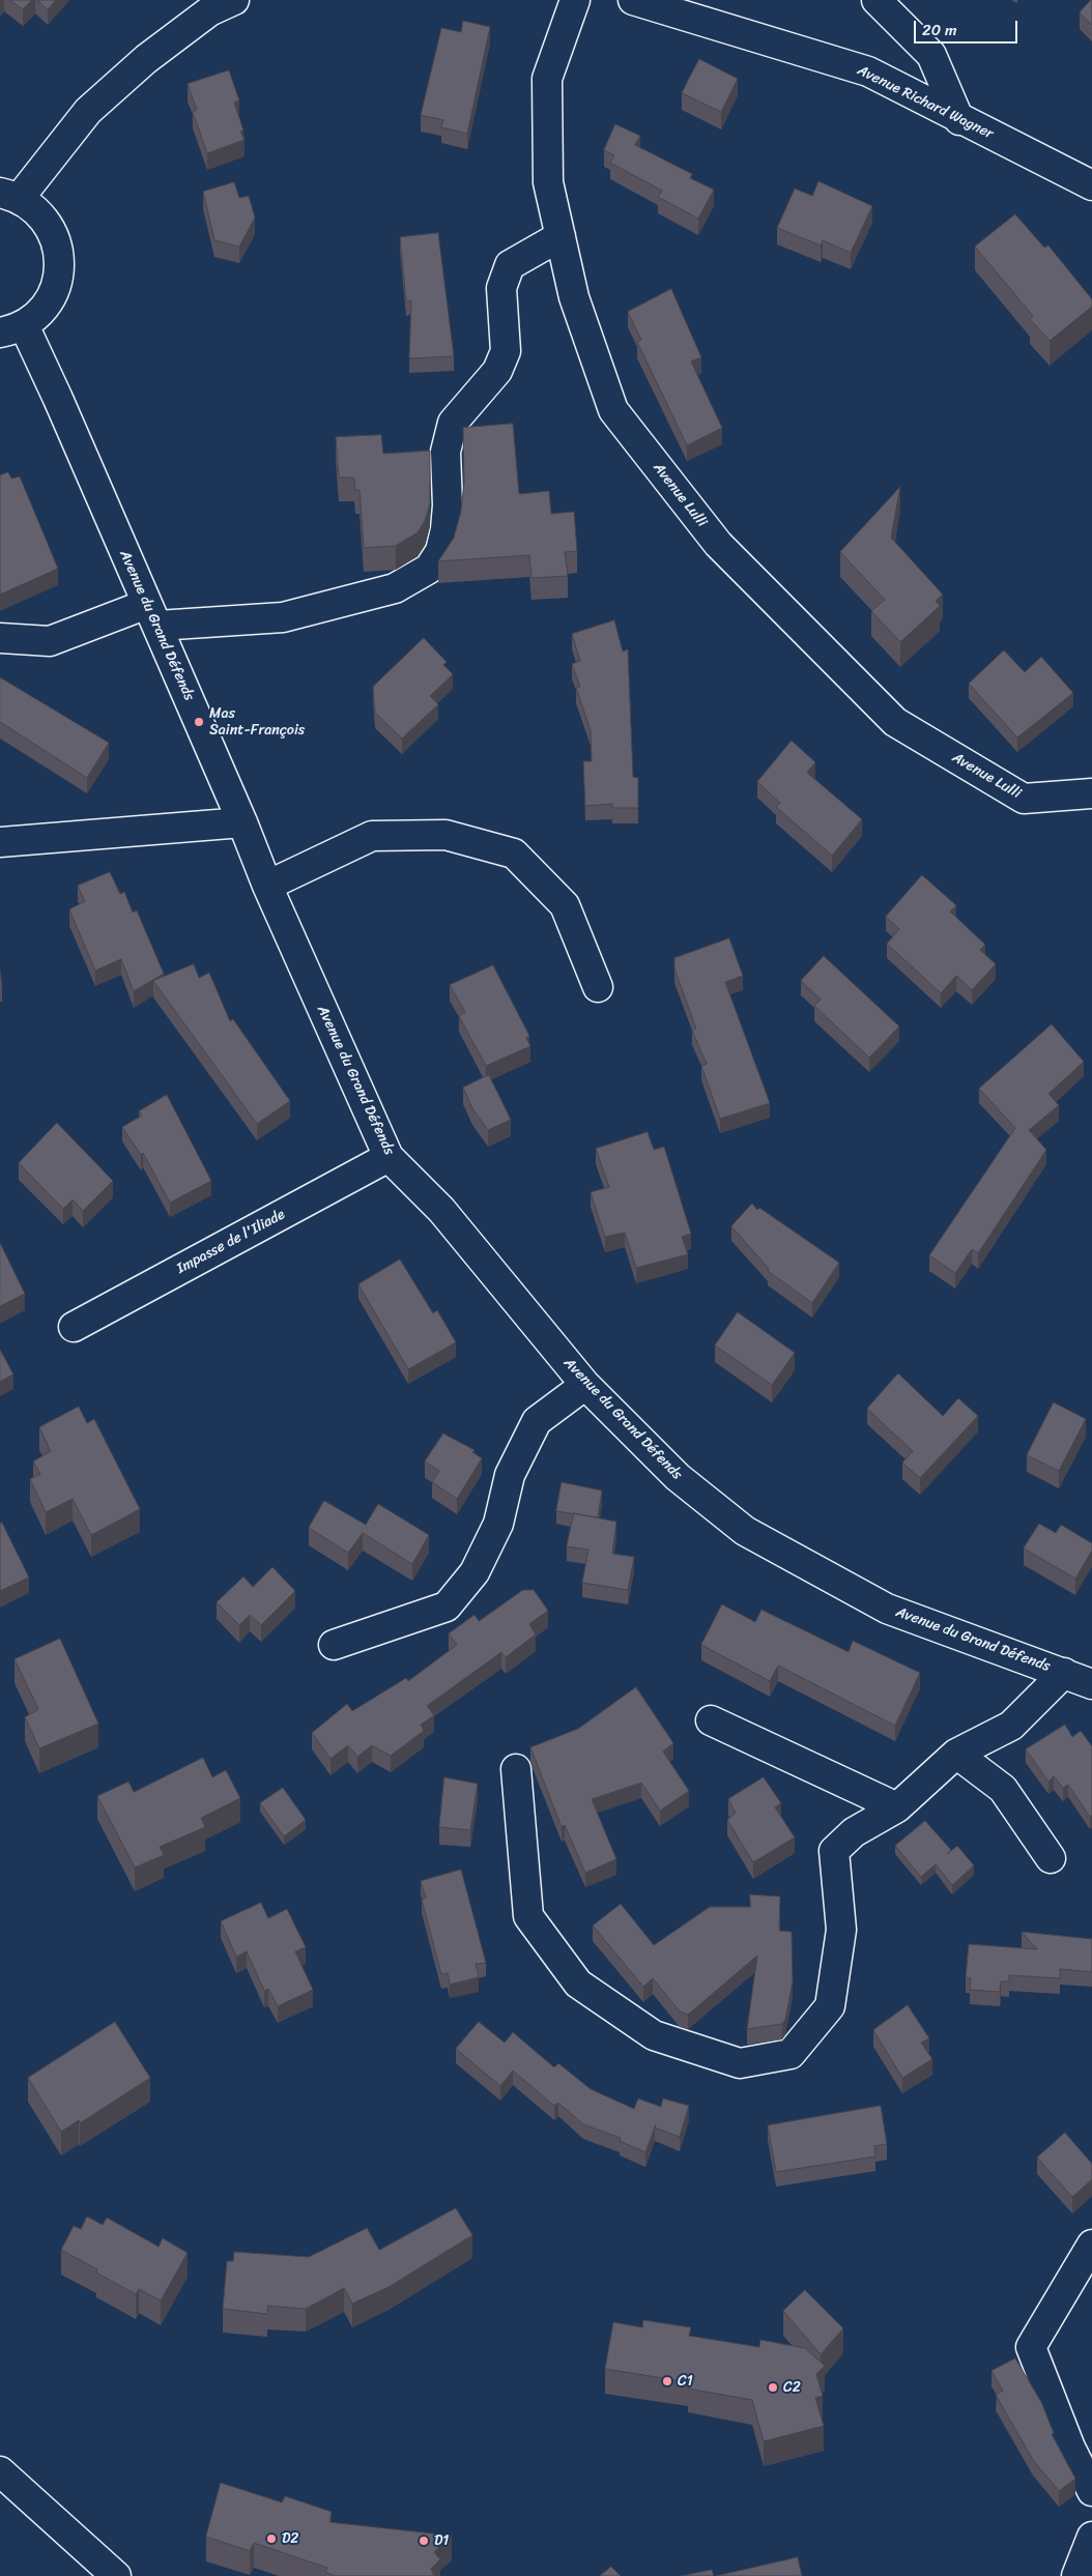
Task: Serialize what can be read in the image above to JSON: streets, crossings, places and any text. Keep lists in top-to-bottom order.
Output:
{
  "streets": {
    "street": [
      "Avenue Richard Wagner",
      "Avenue Lulli",
      "Avenue du Grand Défends",
      "Impasse de l'Iliade"
    ]
  },
  "crossings": [
    ["Avenue du Grand Défends", "Impasse de l'Iliade"]
  ],
  "places": [
    "Mas Saint-François",
    "C1",
    "C2",
    "D2",
    "D1"
  ],
  "scale_bar": "20 m"
}
